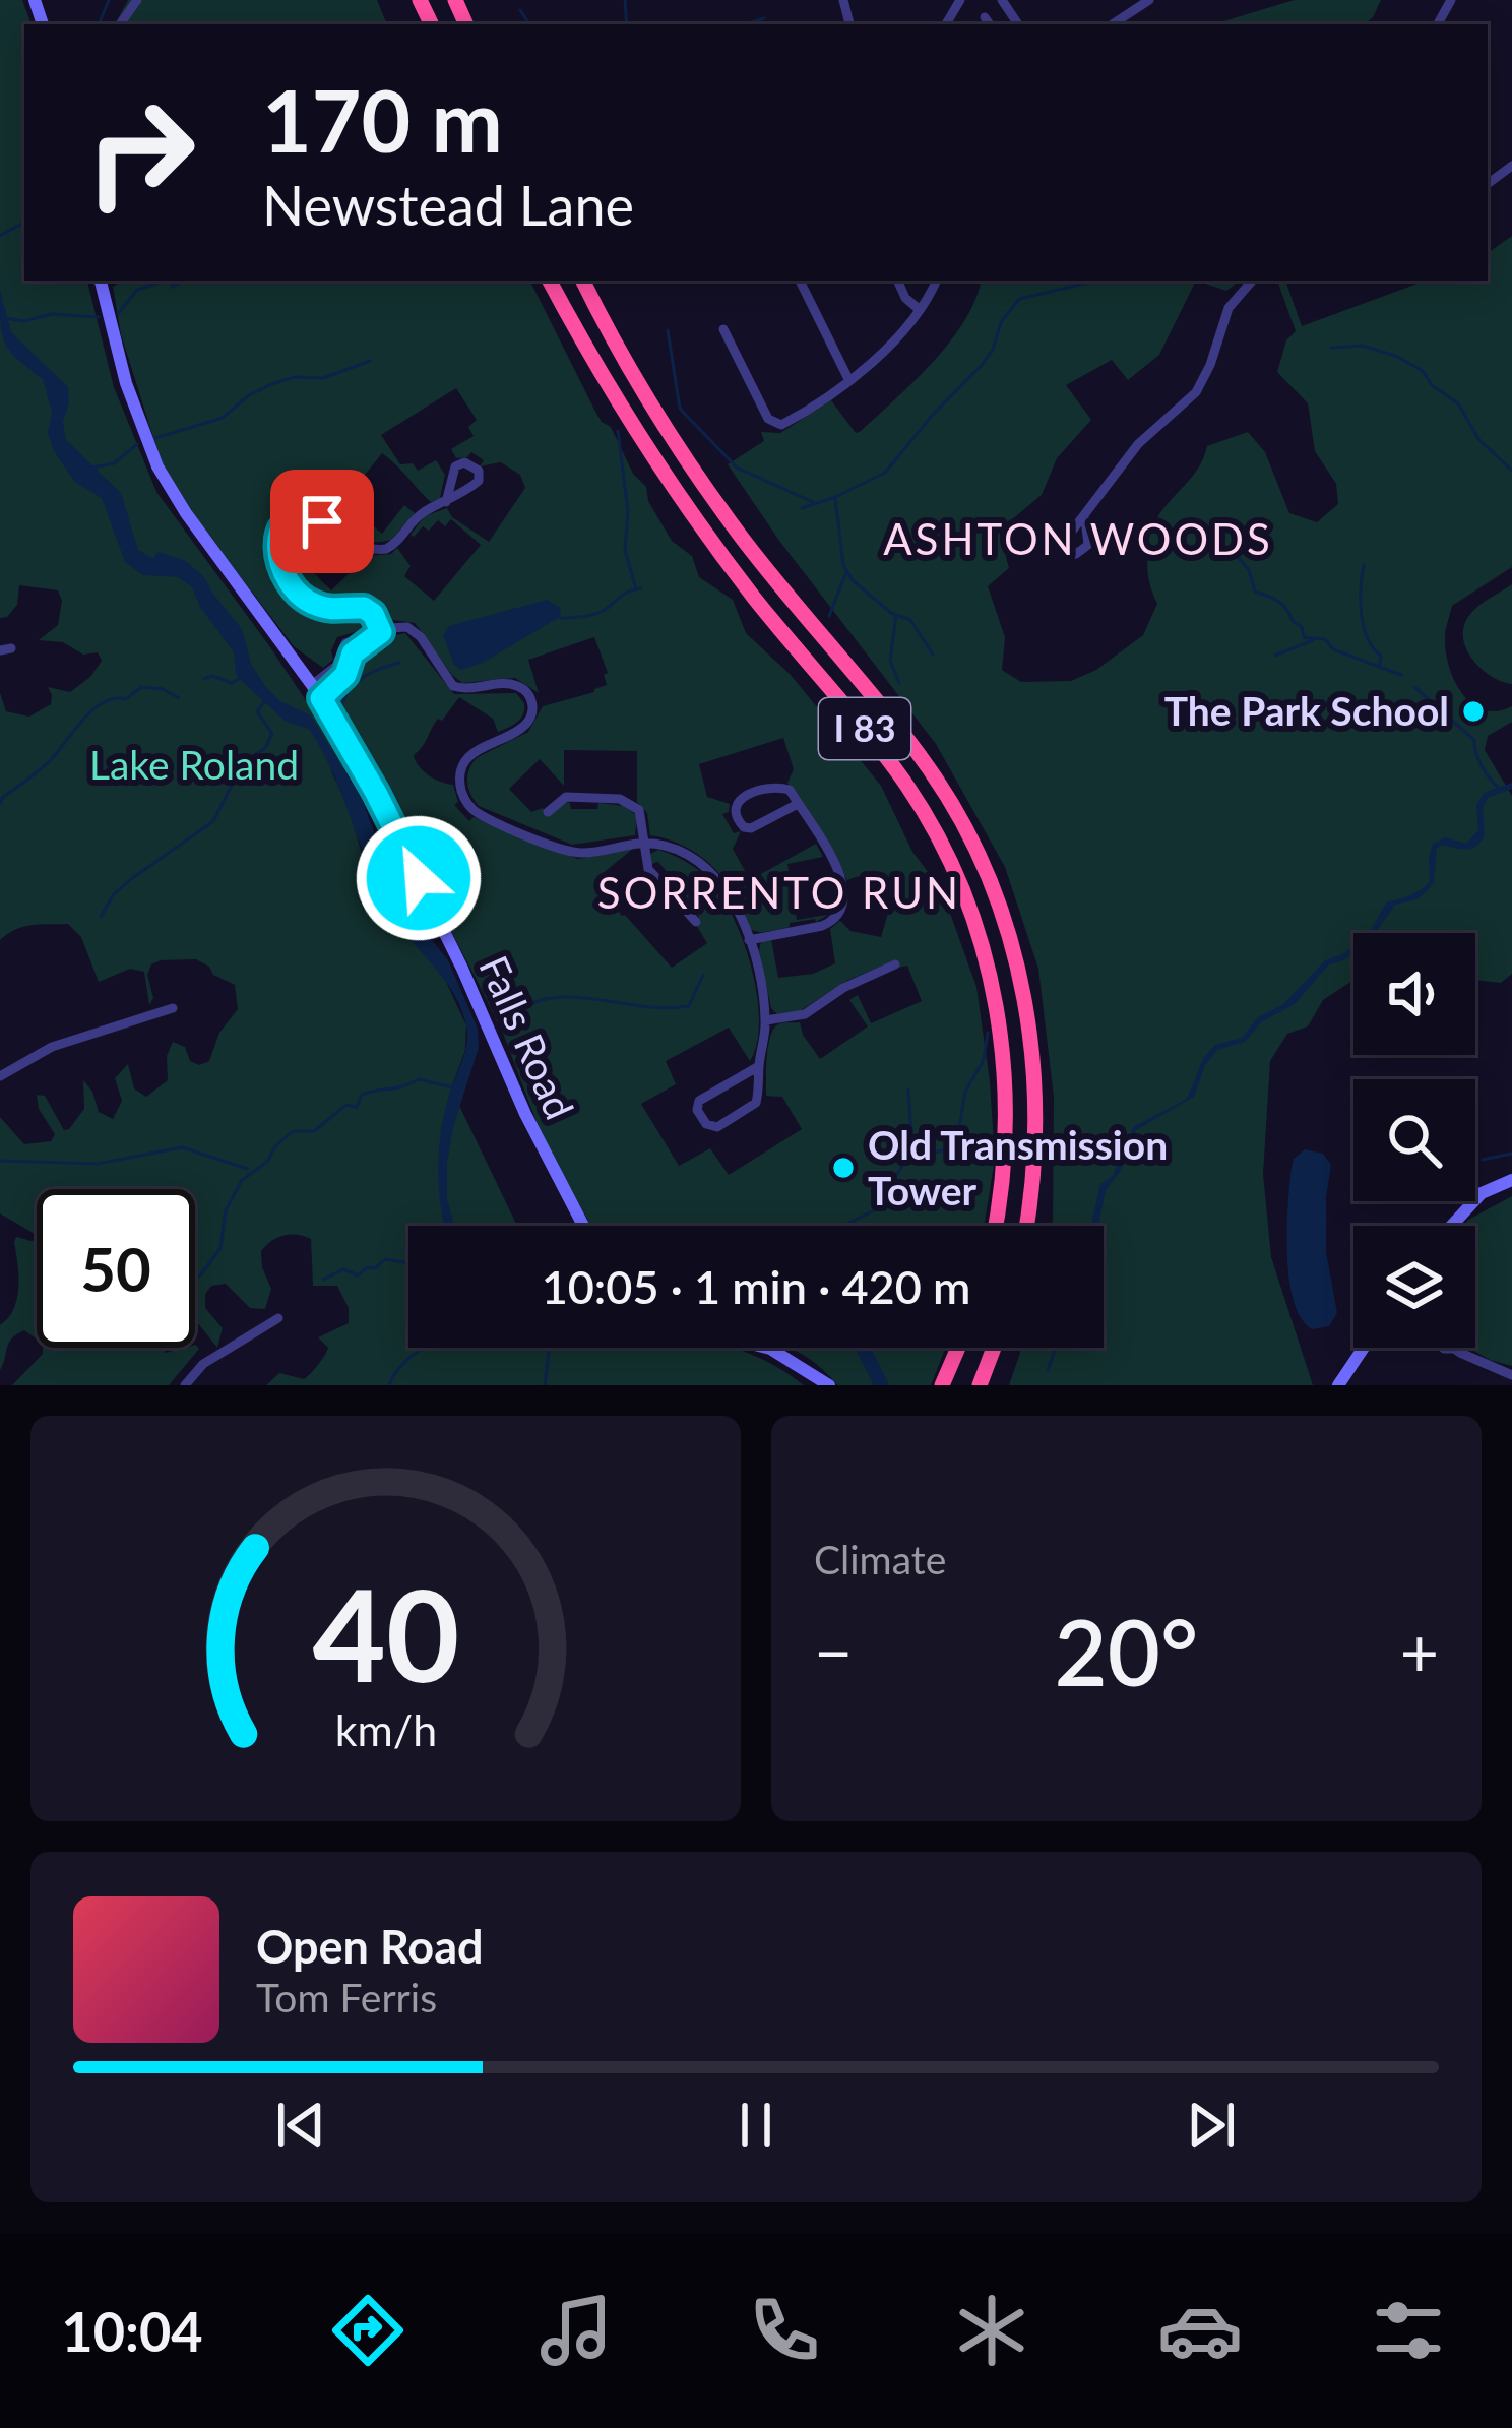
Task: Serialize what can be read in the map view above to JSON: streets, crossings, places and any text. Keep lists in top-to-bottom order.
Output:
{
  "streets": {
    "highway": ["I 83"],
    "main road": ["Falls Road"]
  },
  "districts": ["ASHTON WOODS", "SORRENTO RUN"],
  "parks": ["Lake Roland"],
  "places": ["The Park School", "Old Transmission Tower"],
  "page": {
    "turn": ["170 m", "Newstead Lane"],
    "limit": "50",
    "trip": "10:05 · 1 min · 420 m",
    "tile": "Climate",
    "heat": ["−", "20°", "+"],
    "song": ["Open Road", "Tom Ferris"],
    "tabs": "10:04",
    "gauge": ["40", "km/h"]
  }
}
